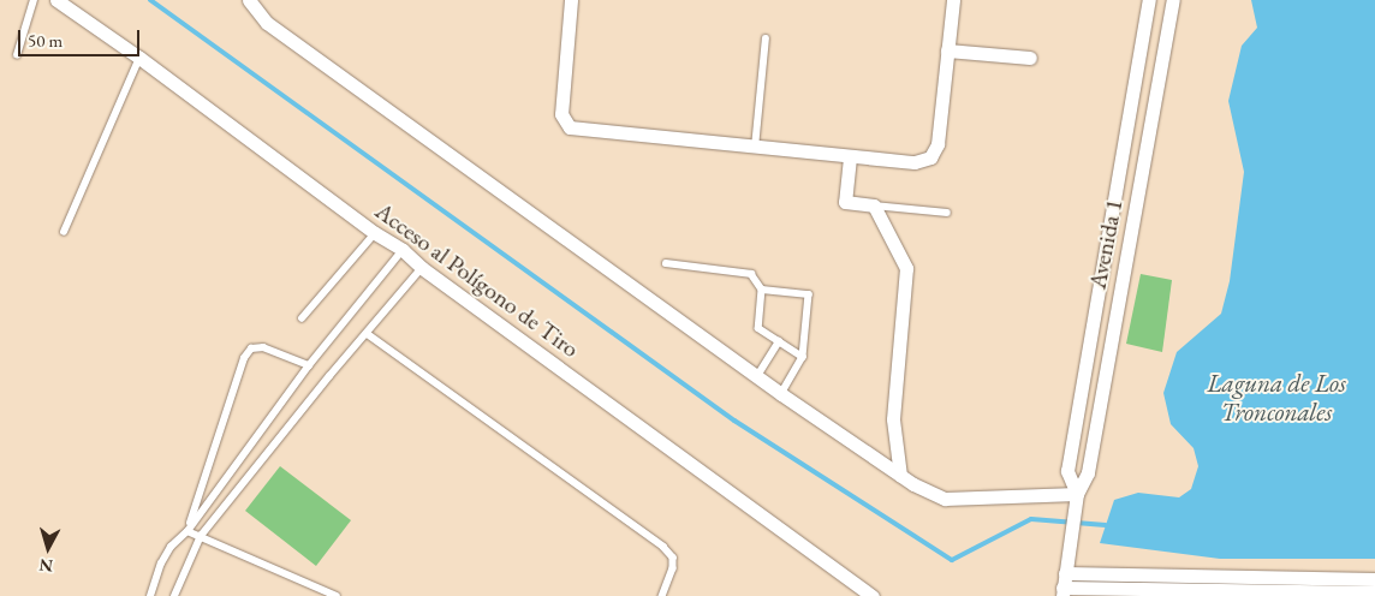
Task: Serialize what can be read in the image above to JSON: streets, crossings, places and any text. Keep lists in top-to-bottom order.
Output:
{
  "streets": {
    "street": ["Avenida 1", "Acceso al Polígono de Tiro"]
  },
  "water": ["Laguna de Los Tronconales"],
  "scale_bar": "50 m",
  "north": "bottom"
}
